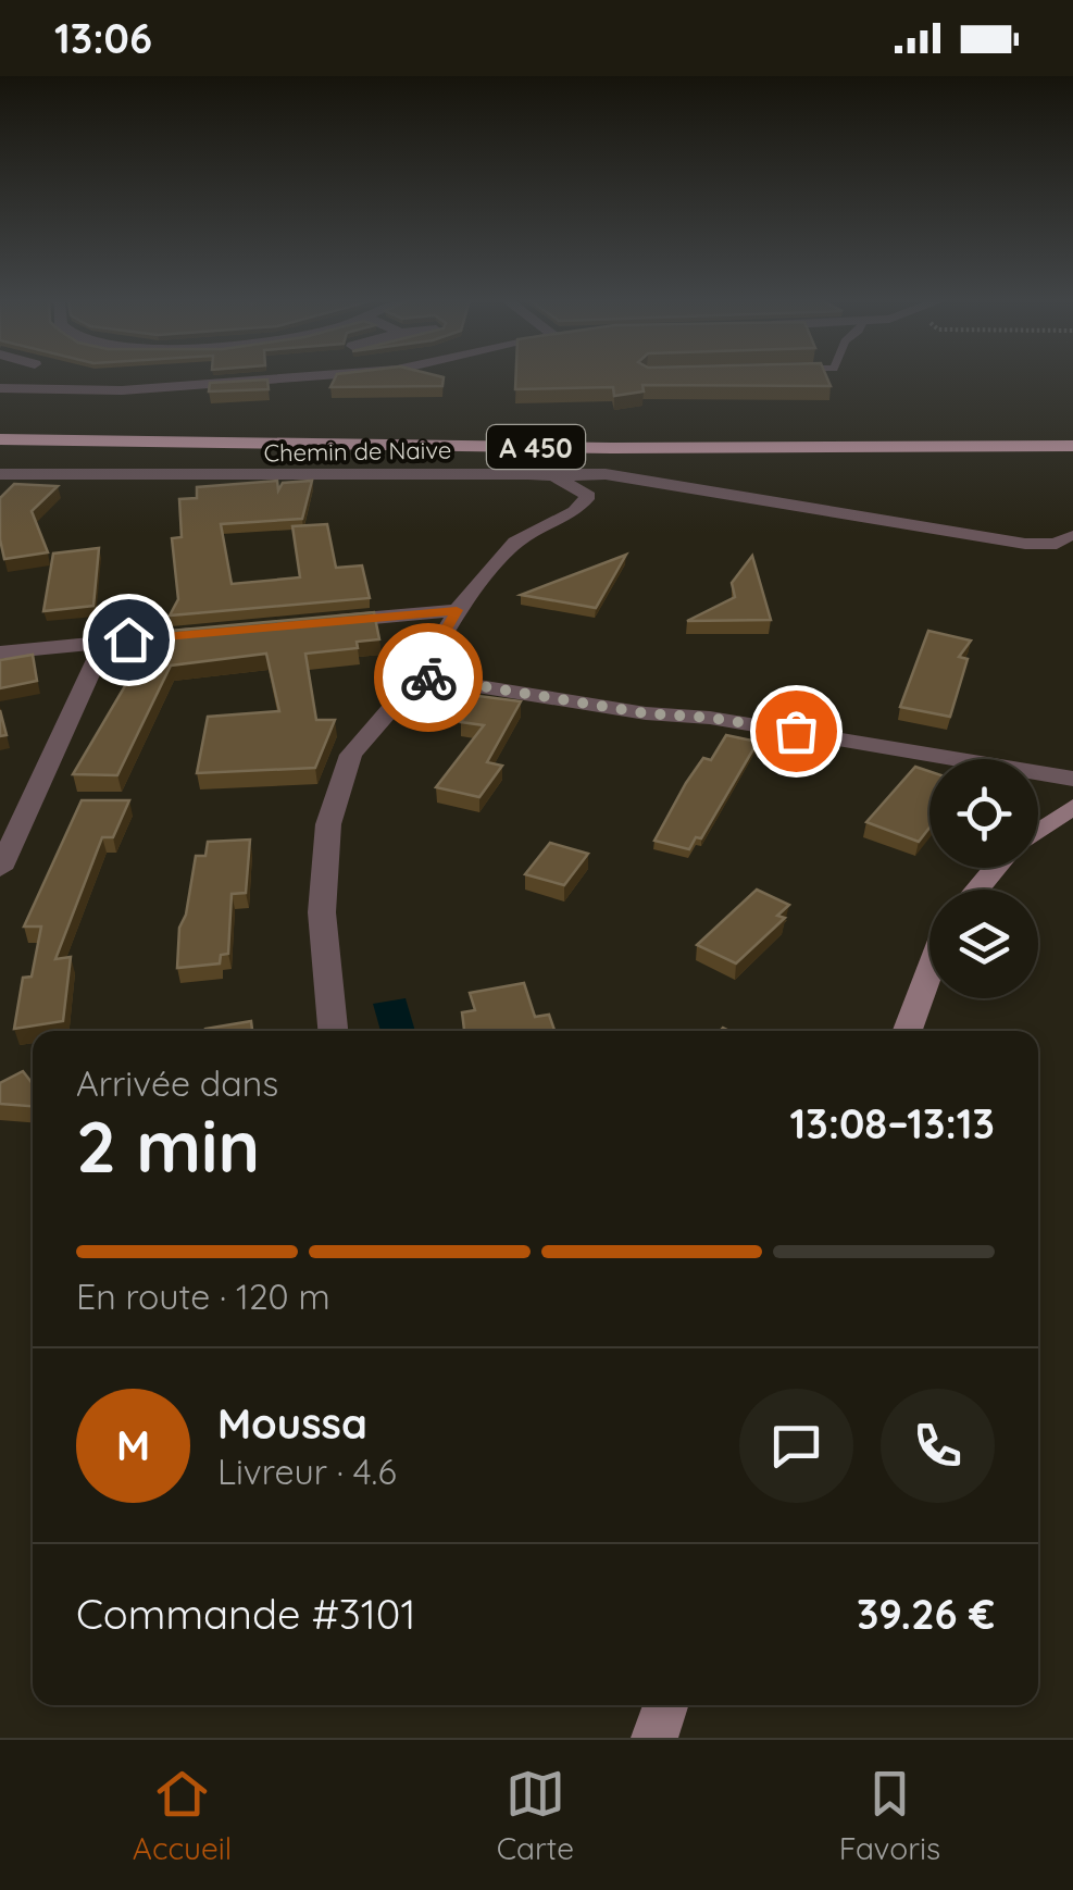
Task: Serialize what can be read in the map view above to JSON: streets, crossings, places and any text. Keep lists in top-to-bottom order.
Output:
{
  "streets": {
    "highway": ["A 450"],
    "street": ["Chemin de Naive"]
  },
  "page": {
    "status": "13:06",
    "heading": ["2 min", "Arrivée dans", "13:08–13:13"],
    "panel": [
      "Moussa",
      "Livreur · 4.6",
      "Commande #3101",
      "39.26 €"
    ],
    "bar": "En route · 120 m",
    "round": "M",
    "tabs": ["Accueil", "Carte", "Favoris"]
  }
}
